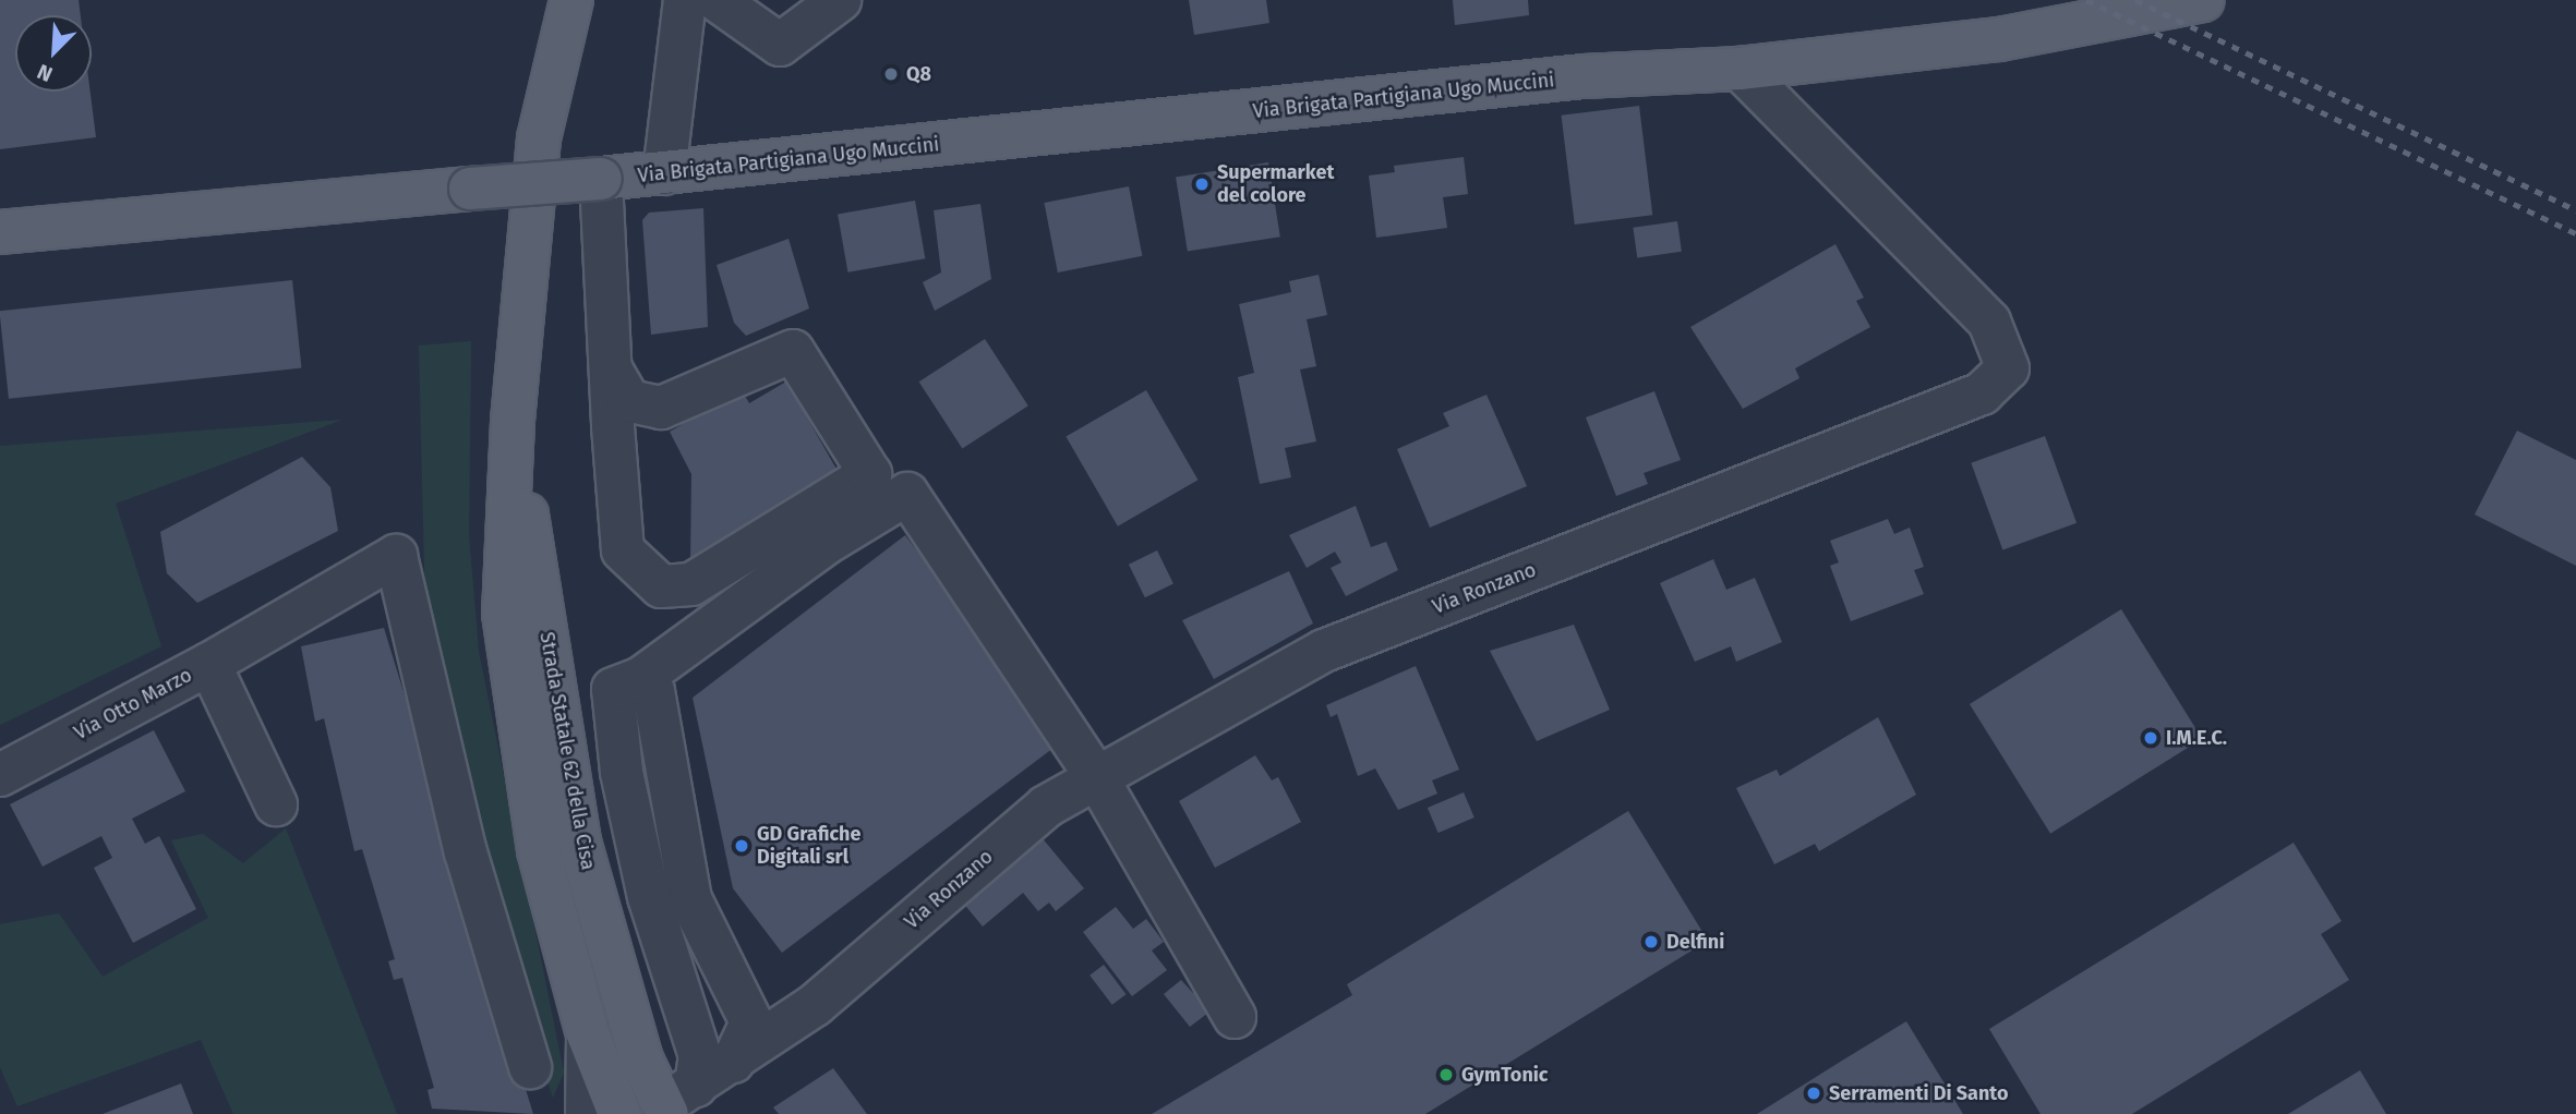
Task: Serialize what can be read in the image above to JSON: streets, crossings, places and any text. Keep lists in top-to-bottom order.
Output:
{
  "streets": {
    "main road": ["Via Brigata Partigiana Ugo Muccini", "Strada Statale 62 della Cisa"],
    "street": ["Via Ronzano", "Via Otto Marzo"]
  },
  "crossings": [
    ["Via Brigata Partigiana Ugo Muccini", "Via Ronzano"],
    ["Via Ronzano", "Strada Statale 62 della Cisa"]
  ],
  "places": [
    "Q8",
    "Supermarket del colore",
    "I.M.E.C.",
    "GD Grafiche Digitali srl",
    "Delfini",
    "GymTonic",
    "Serramenti Di Santo"
  ],
  "north": "bottom left"
}
